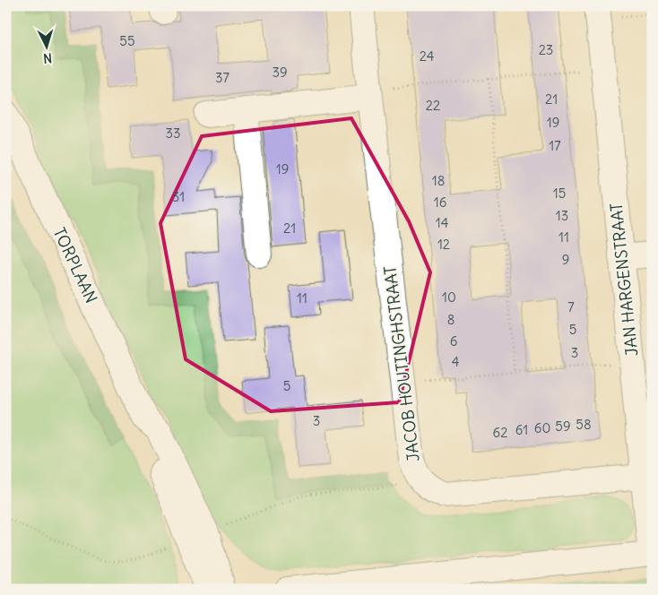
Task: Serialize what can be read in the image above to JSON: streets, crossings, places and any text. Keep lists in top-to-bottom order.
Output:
{
  "streets": {
    "street": ["TORPLAAN", "JAN HARGENSTRAAT", "JACOB HOUTINGHSTRAAT"]
  },
  "crossings": [
    ["JAN HARGENSTRAAT", "JACOB HOUTINGHSTRAAT"]
  ],
  "house_numbers": [
    "55",
    "23",
    "24",
    "39",
    "37",
    "21",
    "22",
    "19",
    "33",
    "17",
    "19",
    "18",
    "15",
    "31",
    "16",
    "13",
    "14",
    "21",
    "11",
    "12",
    "9",
    "10",
    "11",
    "7",
    "8",
    "5",
    "6",
    "3",
    "4",
    "5",
    "3",
    "58",
    "59",
    "60",
    "61",
    "62"
  ],
  "north": "bottom"
}
